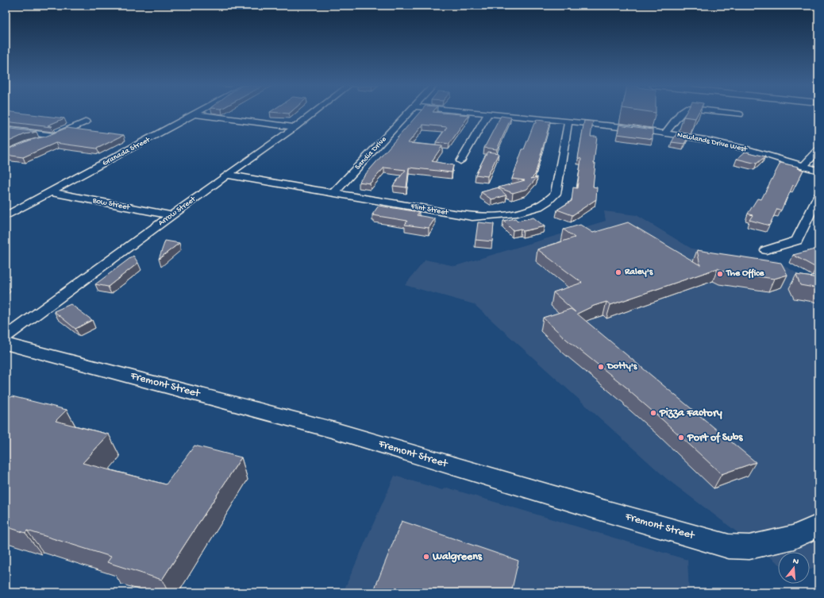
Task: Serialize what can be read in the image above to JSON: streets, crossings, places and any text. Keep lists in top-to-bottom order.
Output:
{
  "streets": {
    "street": [
      "Newlands Drive West",
      "Granada Street",
      "Sandia Drive",
      "Bow Street",
      "Flint Street",
      "Arrow Street",
      "Fremont Street"
    ]
  },
  "crossings": [
    ["Newlands Drive West", "Flint Street"],
    ["Granada Street", "Bow Street"],
    ["Sandia Drive", "Flint Street"],
    ["Bow Street", "Arrow Street"],
    ["Flint Street", "Arrow Street"]
  ],
  "places": [
    "Raley's",
    "The Office",
    "Dotty's",
    "Pizza Factory",
    "Port of Subs",
    "Walgreens"
  ],
  "north": "top"
}
